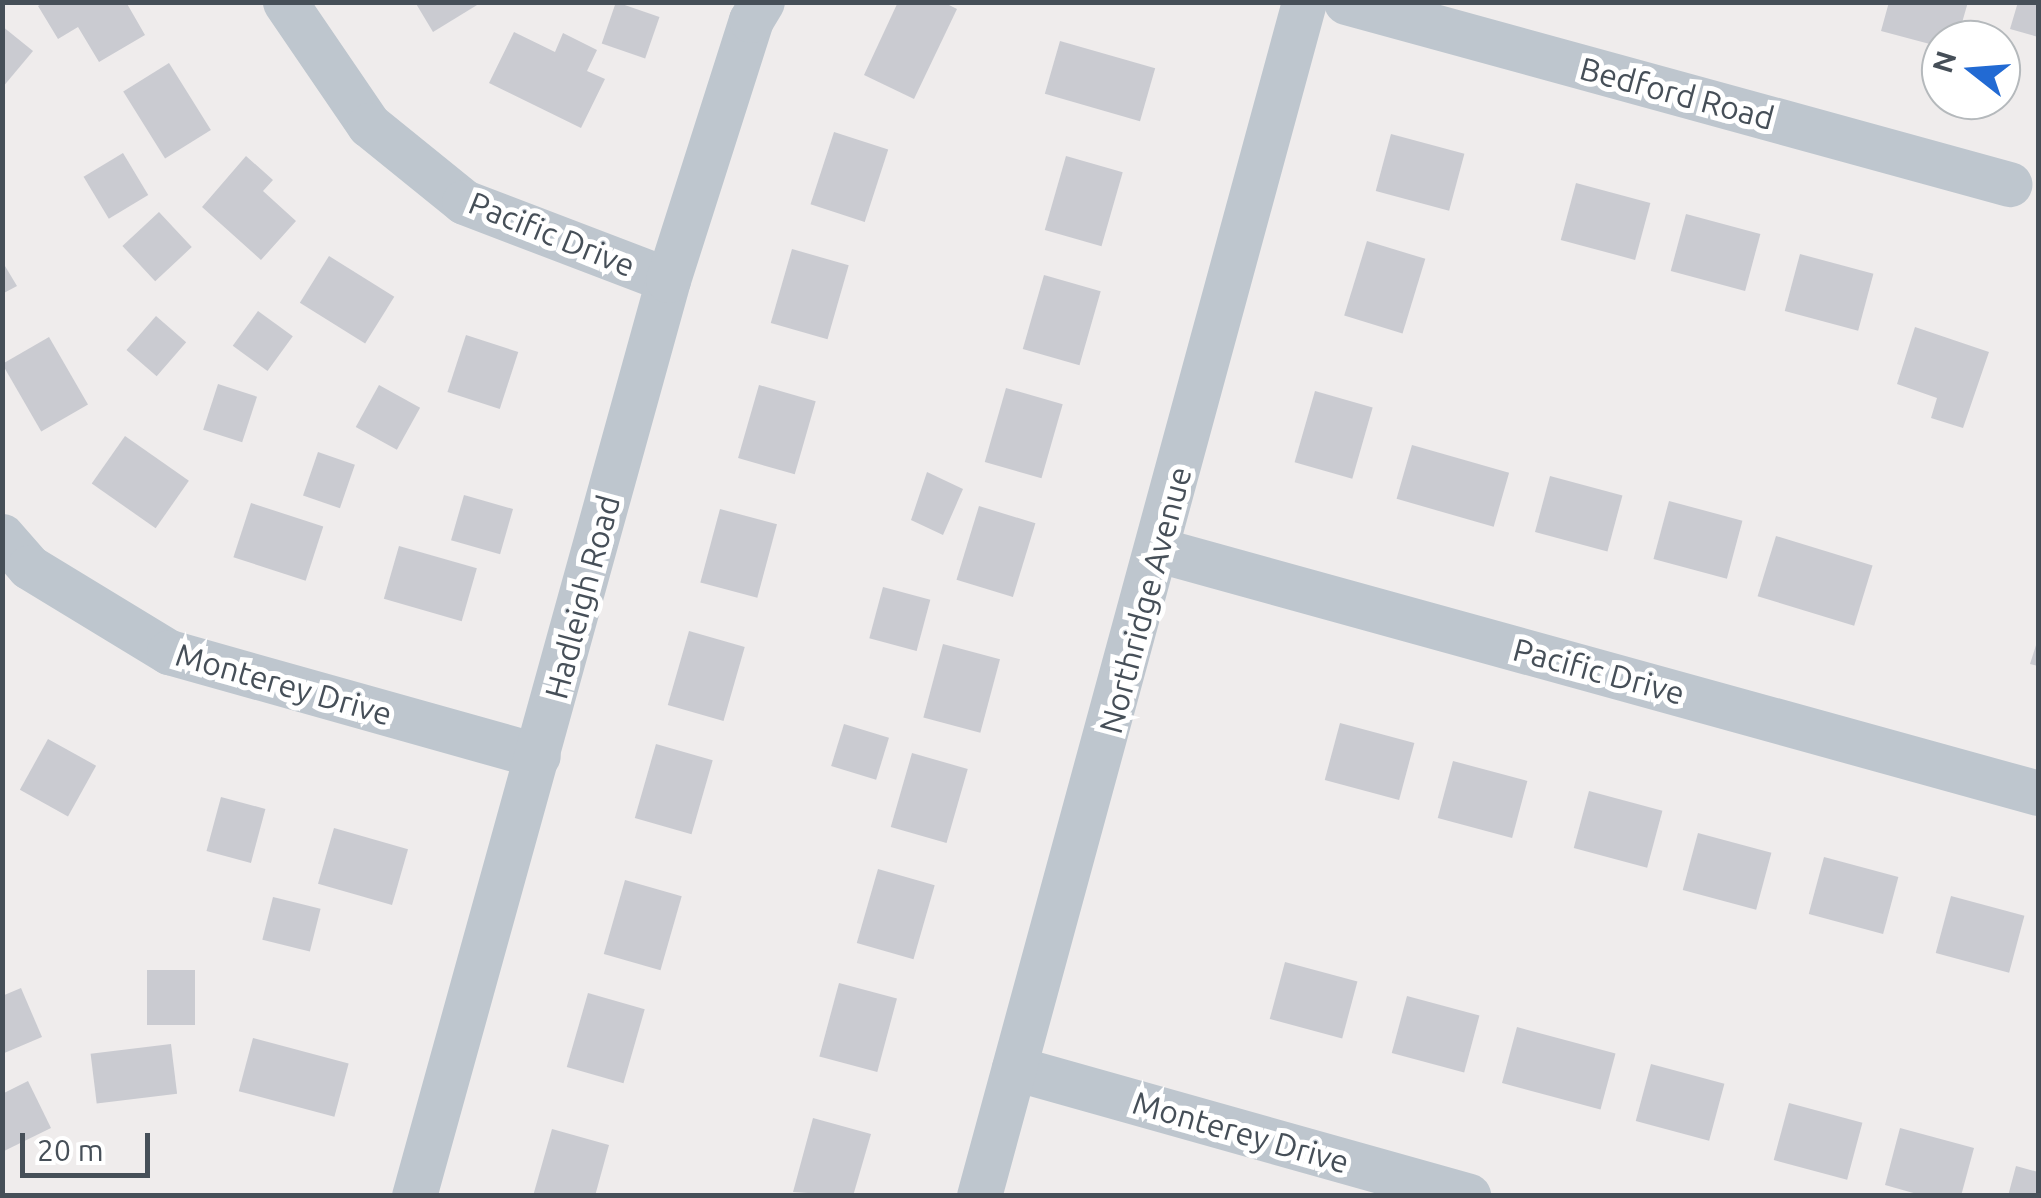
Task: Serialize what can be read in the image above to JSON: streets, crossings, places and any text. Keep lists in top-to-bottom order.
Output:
{
  "streets": {
    "street": [
      "Bedford Road",
      "Pacific Drive",
      "Hadleigh Road",
      "Northridge Avenue",
      "Monterey Drive"
    ]
  },
  "crossings": [
    ["Pacific Drive", "Hadleigh Road"],
    ["Pacific Drive", "Northridge Avenue"],
    ["Hadleigh Road", "Monterey Drive"],
    ["Northridge Avenue", "Monterey Drive"]
  ],
  "scale_bar": "20 m",
  "north": "left"
}
